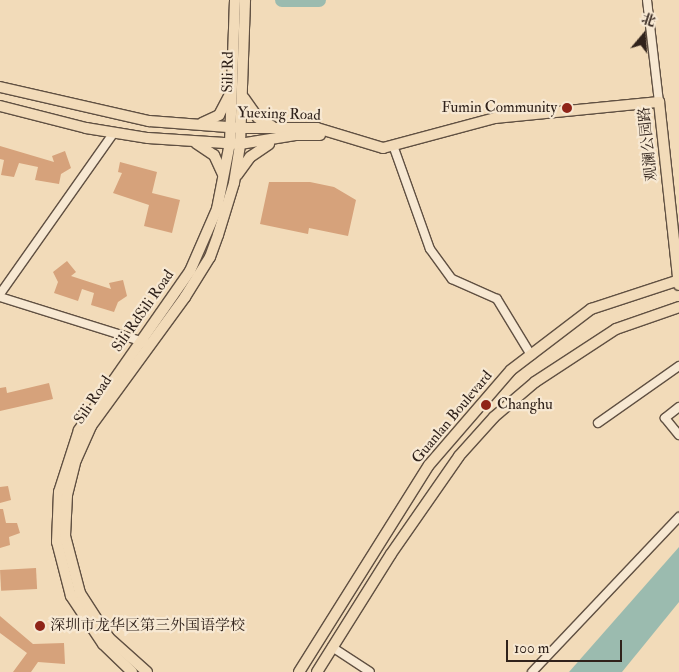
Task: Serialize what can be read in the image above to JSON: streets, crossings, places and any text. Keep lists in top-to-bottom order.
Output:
{
  "streets": {
    "main road": [
      "Sili Rd",
      "Yuexing Road",
      "观澜公园路",
      "Sili RdSili Road",
      "Sili Road",
      "Guanlan Boulevard"
    ]
  },
  "crossings": [
    ["Sili Rd", "Yuexing Road"],
    ["Sili Rd", "Sili Road"],
    ["Yuexing Road", "Sili Road"],
    ["观澜公园路", "Guanlan Boulevard"],
    ["Sili RdSili Road", "Sili Road"]
  ],
  "places": ["Fumin Community", "Changhu", "深圳市龙华区第三外国语学校"],
  "scale_bar": "100 m",
  "north": "top"
}
